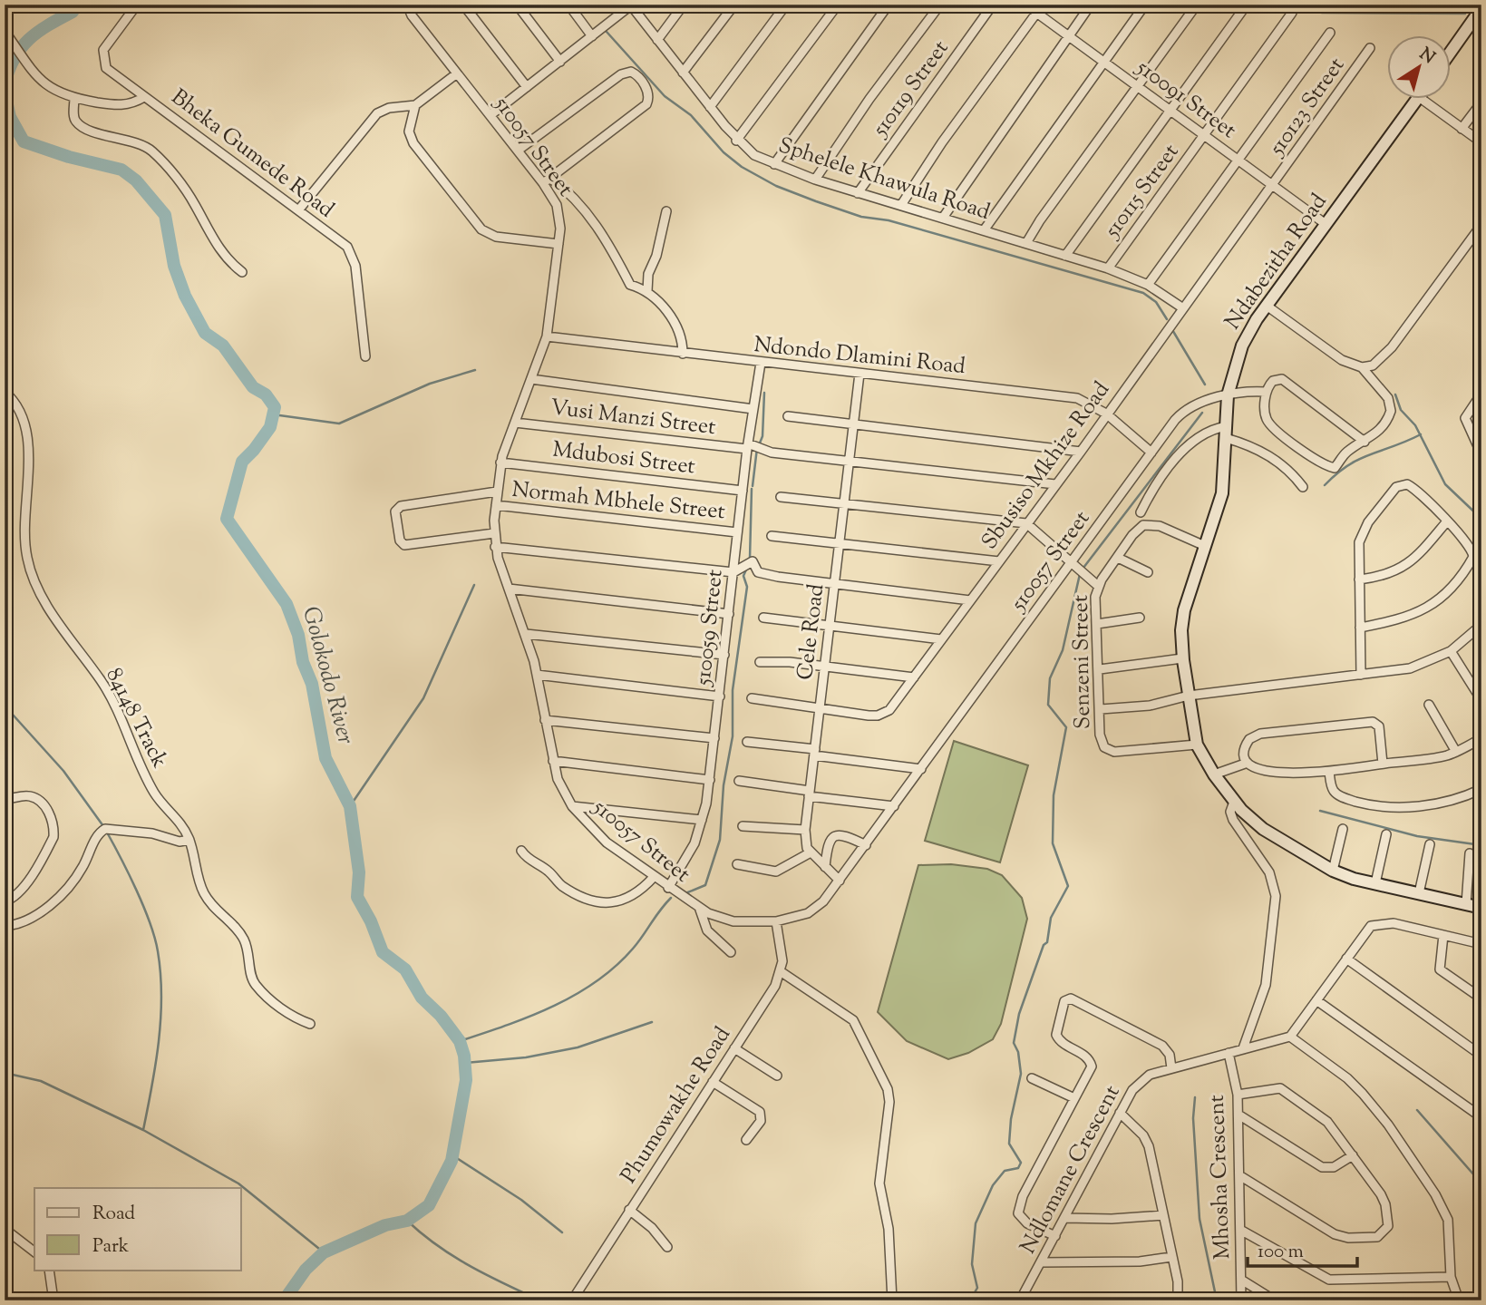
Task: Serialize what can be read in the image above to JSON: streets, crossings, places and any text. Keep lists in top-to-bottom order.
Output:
{
  "streets": {
    "street": [
      "510119 Street",
      "510091 Street",
      "510123 Street",
      "510057 Street",
      "Bheka Gumede Road",
      "Sphelele Khawula Road",
      "510115 Street",
      "Ndabezitha Road",
      "Ndondo Dlamini Road",
      "Vusi Manzi Street",
      "Mdubosi Street",
      "Sbusiso Mkhize Road",
      "Normah Mbhele Street",
      "510059 Street",
      "Cele Road",
      "Senzeni Street",
      "84148 Track",
      "Phumowakhe Road",
      "Ndlomane Crescent",
      "Mhosha Crescent"
    ]
  },
  "crossings": [
    ["510119 Street", "Sphelele Khawula Road"],
    ["510091 Street", "510123 Street"],
    ["510091 Street", "510115 Street"],
    ["510091 Street", "Ndabezitha Road"],
    ["510091 Street", "Sbusiso Mkhize Road"],
    ["510123 Street", "Sphelele Khawula Road"],
    ["510123 Street", "Sbusiso Mkhize Road"],
    ["510057 Street", "Ndabezitha Road"],
    ["510057 Street", "Ndondo Dlamini Road"],
    ["510057 Street", "Vusi Manzi Street"],
    ["510057 Street", "Mdubosi Street"],
    ["510057 Street", "Normah Mbhele Street"],
    ["510057 Street", "510059 Street"],
    ["Sphelele Khawula Road", "510115 Street"],
    ["Sphelele Khawula Road", "Sbusiso Mkhize Road"],
    ["Ndabezitha Road", "Senzeni Street"],
    ["Ndondo Dlamini Road", "Sbusiso Mkhize Road"],
    ["Ndondo Dlamini Road", "510059 Street"],
    ["Ndondo Dlamini Road", "Cele Road"],
    ["Vusi Manzi Street", "Sbusiso Mkhize Road"],
    ["Vusi Manzi Street", "510059 Street"],
    ["Vusi Manzi Street", "Cele Road"],
    ["Mdubosi Street", "510059 Street"],
    ["Sbusiso Mkhize Road", "Cele Road"],
    ["Normah Mbhele Street", "510059 Street"],
    ["Ndlomane Crescent", "Mhosha Crescent"]
  ],
  "water": ["Golokodo River"],
  "legend": ["Road", "Park"],
  "scale_bar": "100 m",
  "north": "top right"
}
